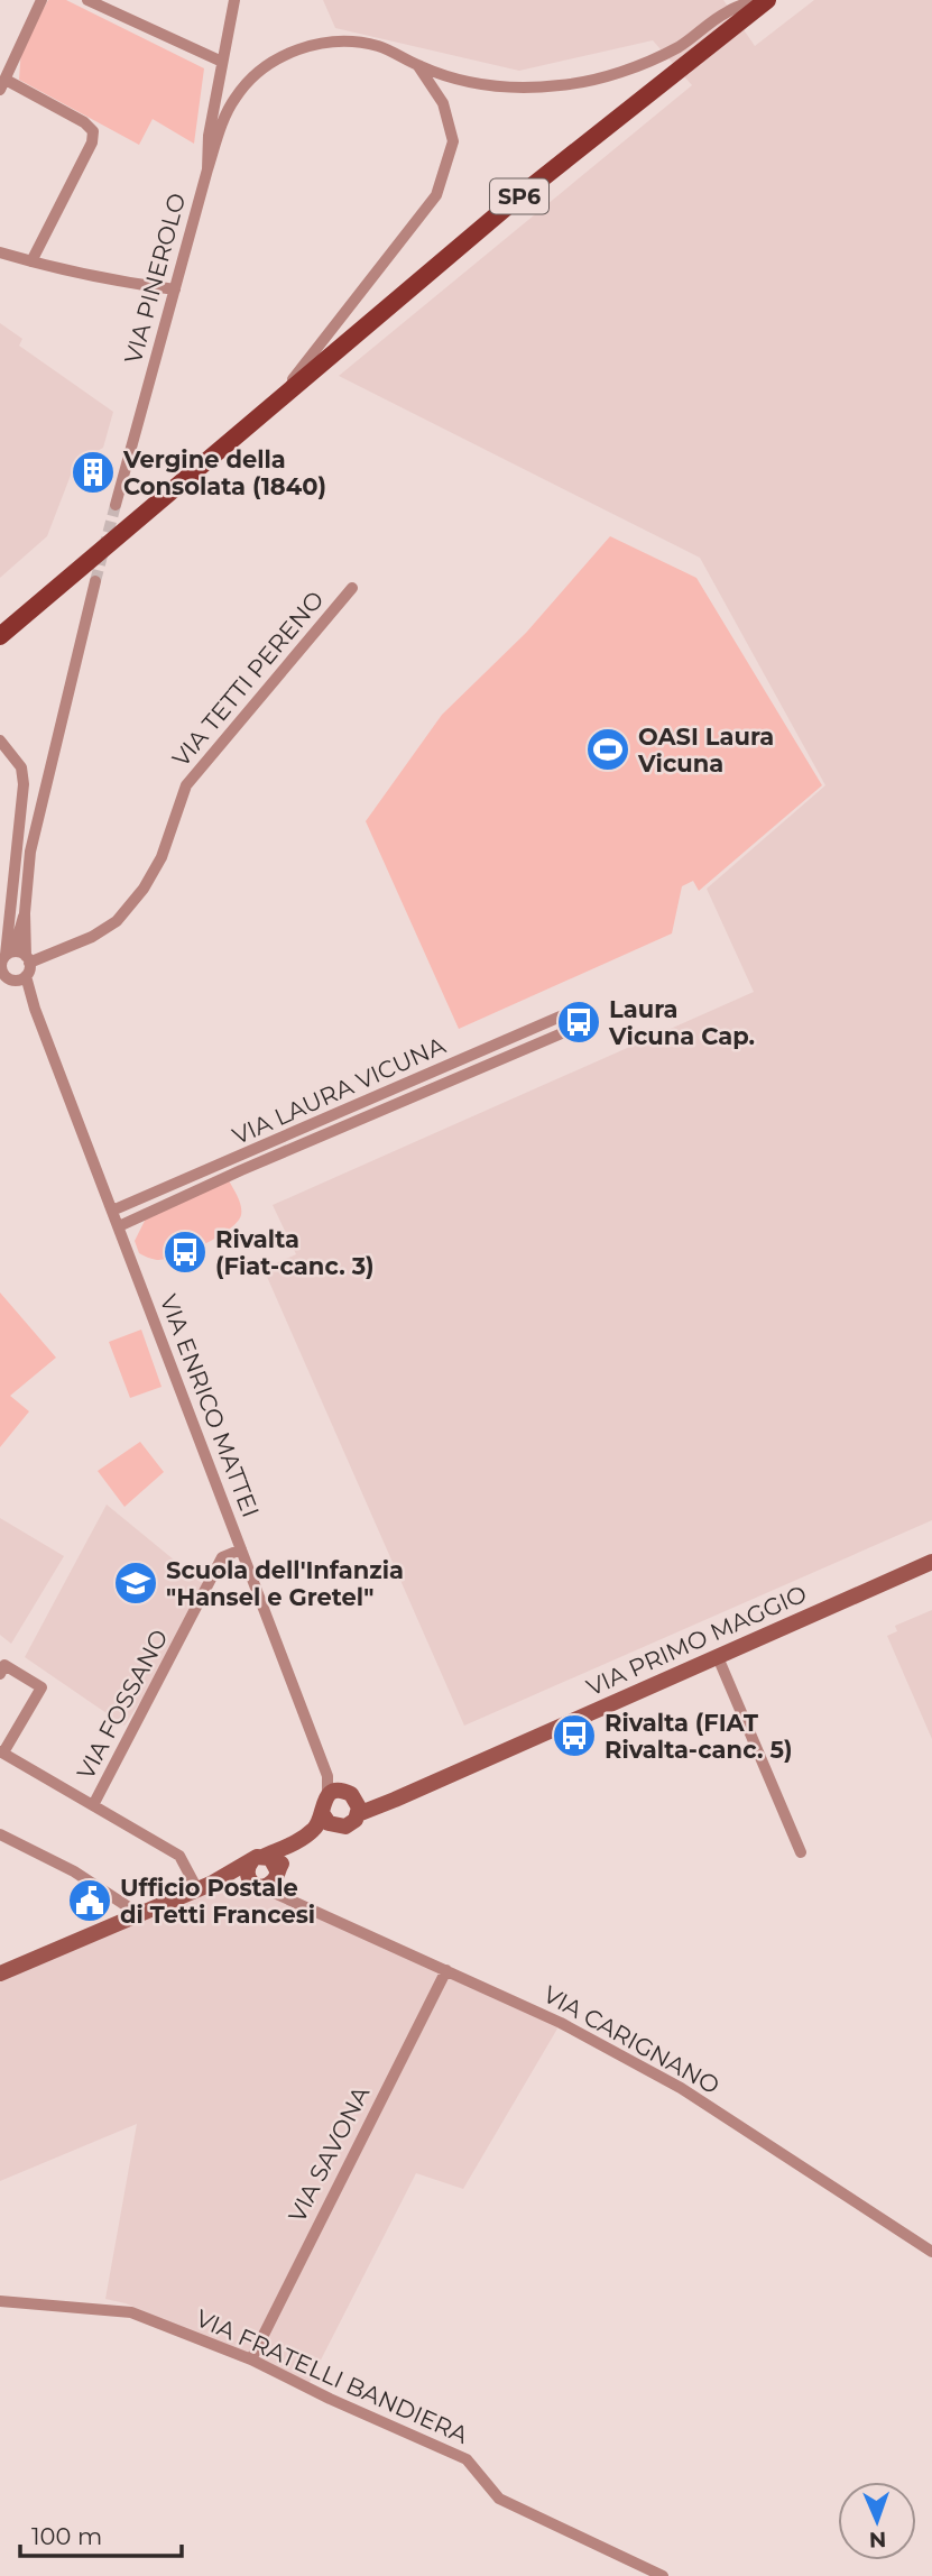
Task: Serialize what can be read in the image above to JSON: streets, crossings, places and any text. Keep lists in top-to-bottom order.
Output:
{
  "streets": {
    "main road": ["SP6", "VIA PRIMO MAGGIO"],
    "street": [
      "VIA PINEROLO",
      "VIA TETTI PERENO",
      "VIA LAURA VICUNA",
      "VIA ENRICO MATTEI",
      "VIA FOSSANO",
      "VIA CARIGNANO",
      "VIA SAVONA",
      "VIA FRATELLI BANDIERA"
    ]
  },
  "crossings": [
    ["VIA LAURA VICUNA", "VIA ENRICO MATTEI"],
    ["VIA ENRICO MATTEI", "VIA PRIMO MAGGIO"],
    ["VIA ENRICO MATTEI", "VIA FOSSANO"],
    ["VIA CARIGNANO", "VIA SAVONA"],
    ["VIA SAVONA", "VIA FRATELLI BANDIERA"]
  ],
  "places": {
    "building": ["Vergine della Consolata (1840)"],
    "sports": ["OASI Laura Vicuna"],
    "bus stop": ["Laura Vicuna Cap.", "Rivalta (Fiat-canc. 3)", "Rivalta (FIAT Rivalta-canc. 5)"],
    "school or university": ["Scuola dell'Infanzia \"Hansel e Gretel\""],
    "public building": ["Ufficio Postale di Tetti Francesi"]
  },
  "scale_bar": "100 m",
  "north": "bottom"
}
